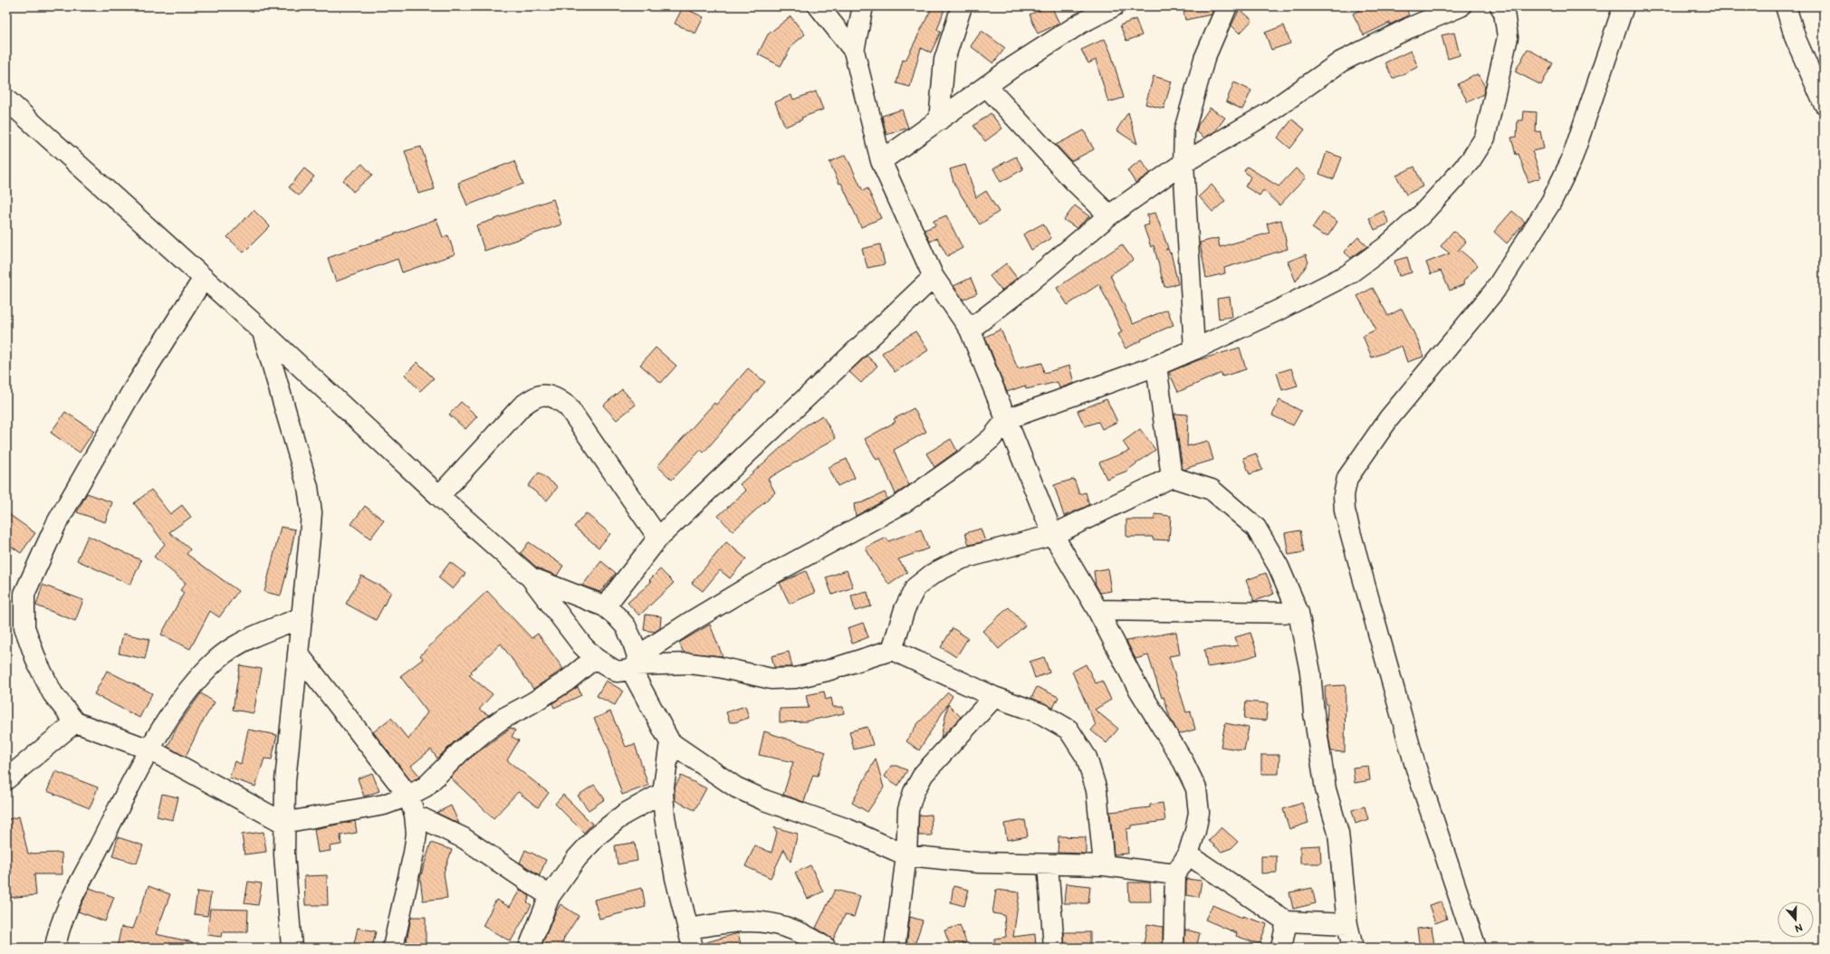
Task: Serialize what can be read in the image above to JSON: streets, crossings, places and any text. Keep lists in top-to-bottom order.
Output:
{
  "north": "bottom"
}
